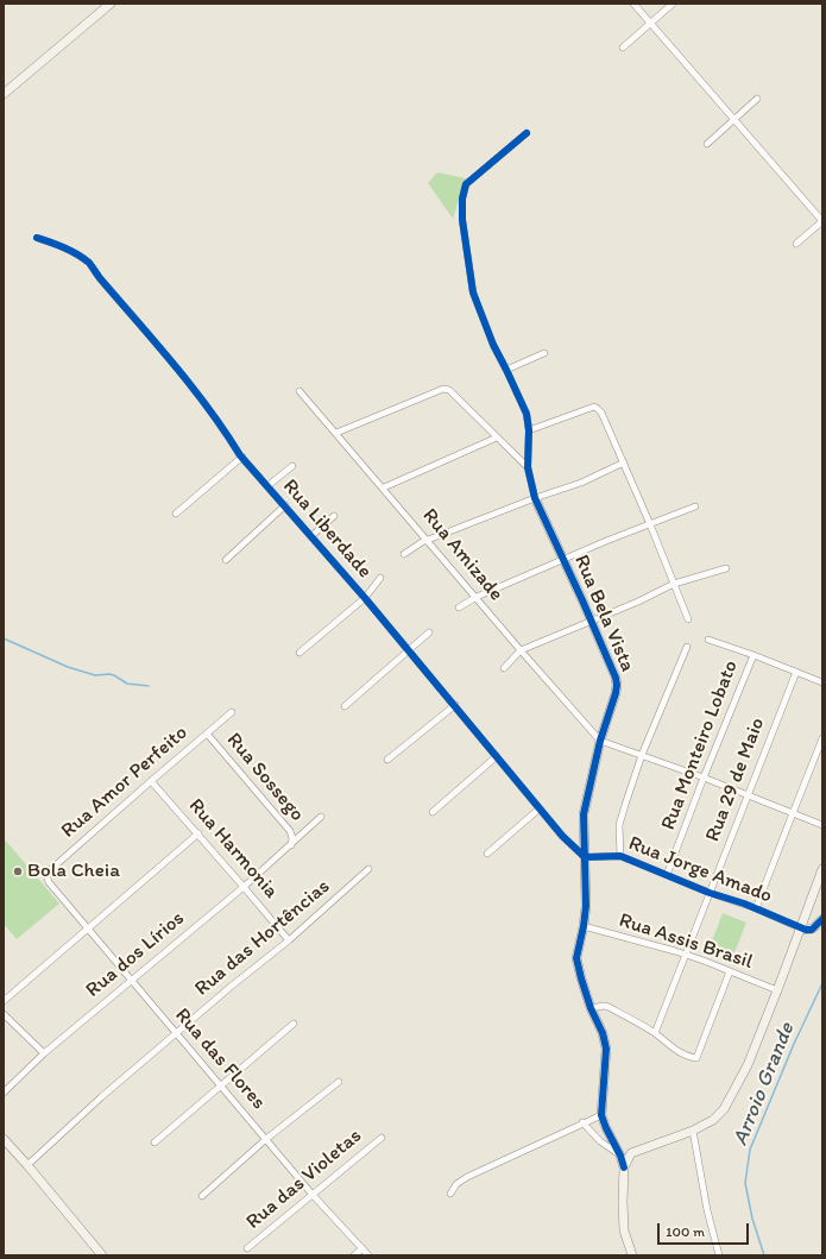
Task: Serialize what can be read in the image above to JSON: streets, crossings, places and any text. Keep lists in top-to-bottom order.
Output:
{
  "streets": {
    "street": [
      "Rua Liberdade",
      "Rua Amizade",
      "Rua Bela Vista",
      "Rua Monteiro Lobato",
      "Rua Sossego",
      "Rua 29 de Maio",
      "Rua Amor Perfeito",
      "Rua Harmonia",
      "Rua Jorge Amado",
      "Rua das Hortências",
      "Rua Assis Brasil",
      "Rua dos Lírios",
      "Rua das Flores",
      "Rua das Violetas"
    ]
  },
  "crossings": [
    ["Rua Liberdade", "Rua Bela Vista"],
    ["Rua Liberdade", "Rua Jorge Amado"],
    ["Rua Amizade", "Rua Bela Vista"],
    ["Rua Bela Vista", "Rua Jorge Amado"],
    ["Rua Bela Vista", "Rua Assis Brasil"],
    ["Rua Monteiro Lobato", "Rua Jorge Amado"],
    ["Rua Sossego", "Rua Amor Perfeito"],
    ["Rua Sossego", "Rua dos Lírios"],
    ["Rua 29 de Maio", "Rua Jorge Amado"],
    ["Rua 29 de Maio", "Rua Assis Brasil"],
    ["Rua Amor Perfeito", "Rua Harmonia"],
    ["Rua Amor Perfeito", "Rua das Flores"],
    ["Rua Harmonia", "Rua das Hortências"],
    ["Rua Harmonia", "Rua dos Lírios"],
    ["Rua das Hortências", "Rua das Flores"],
    ["Rua dos Lírios", "Rua das Flores"],
    ["Rua das Flores", "Rua das Violetas"]
  ],
  "water": ["Arroio Grande"],
  "places": ["Bola Cheia"],
  "scale_bar": "100 m"
}
